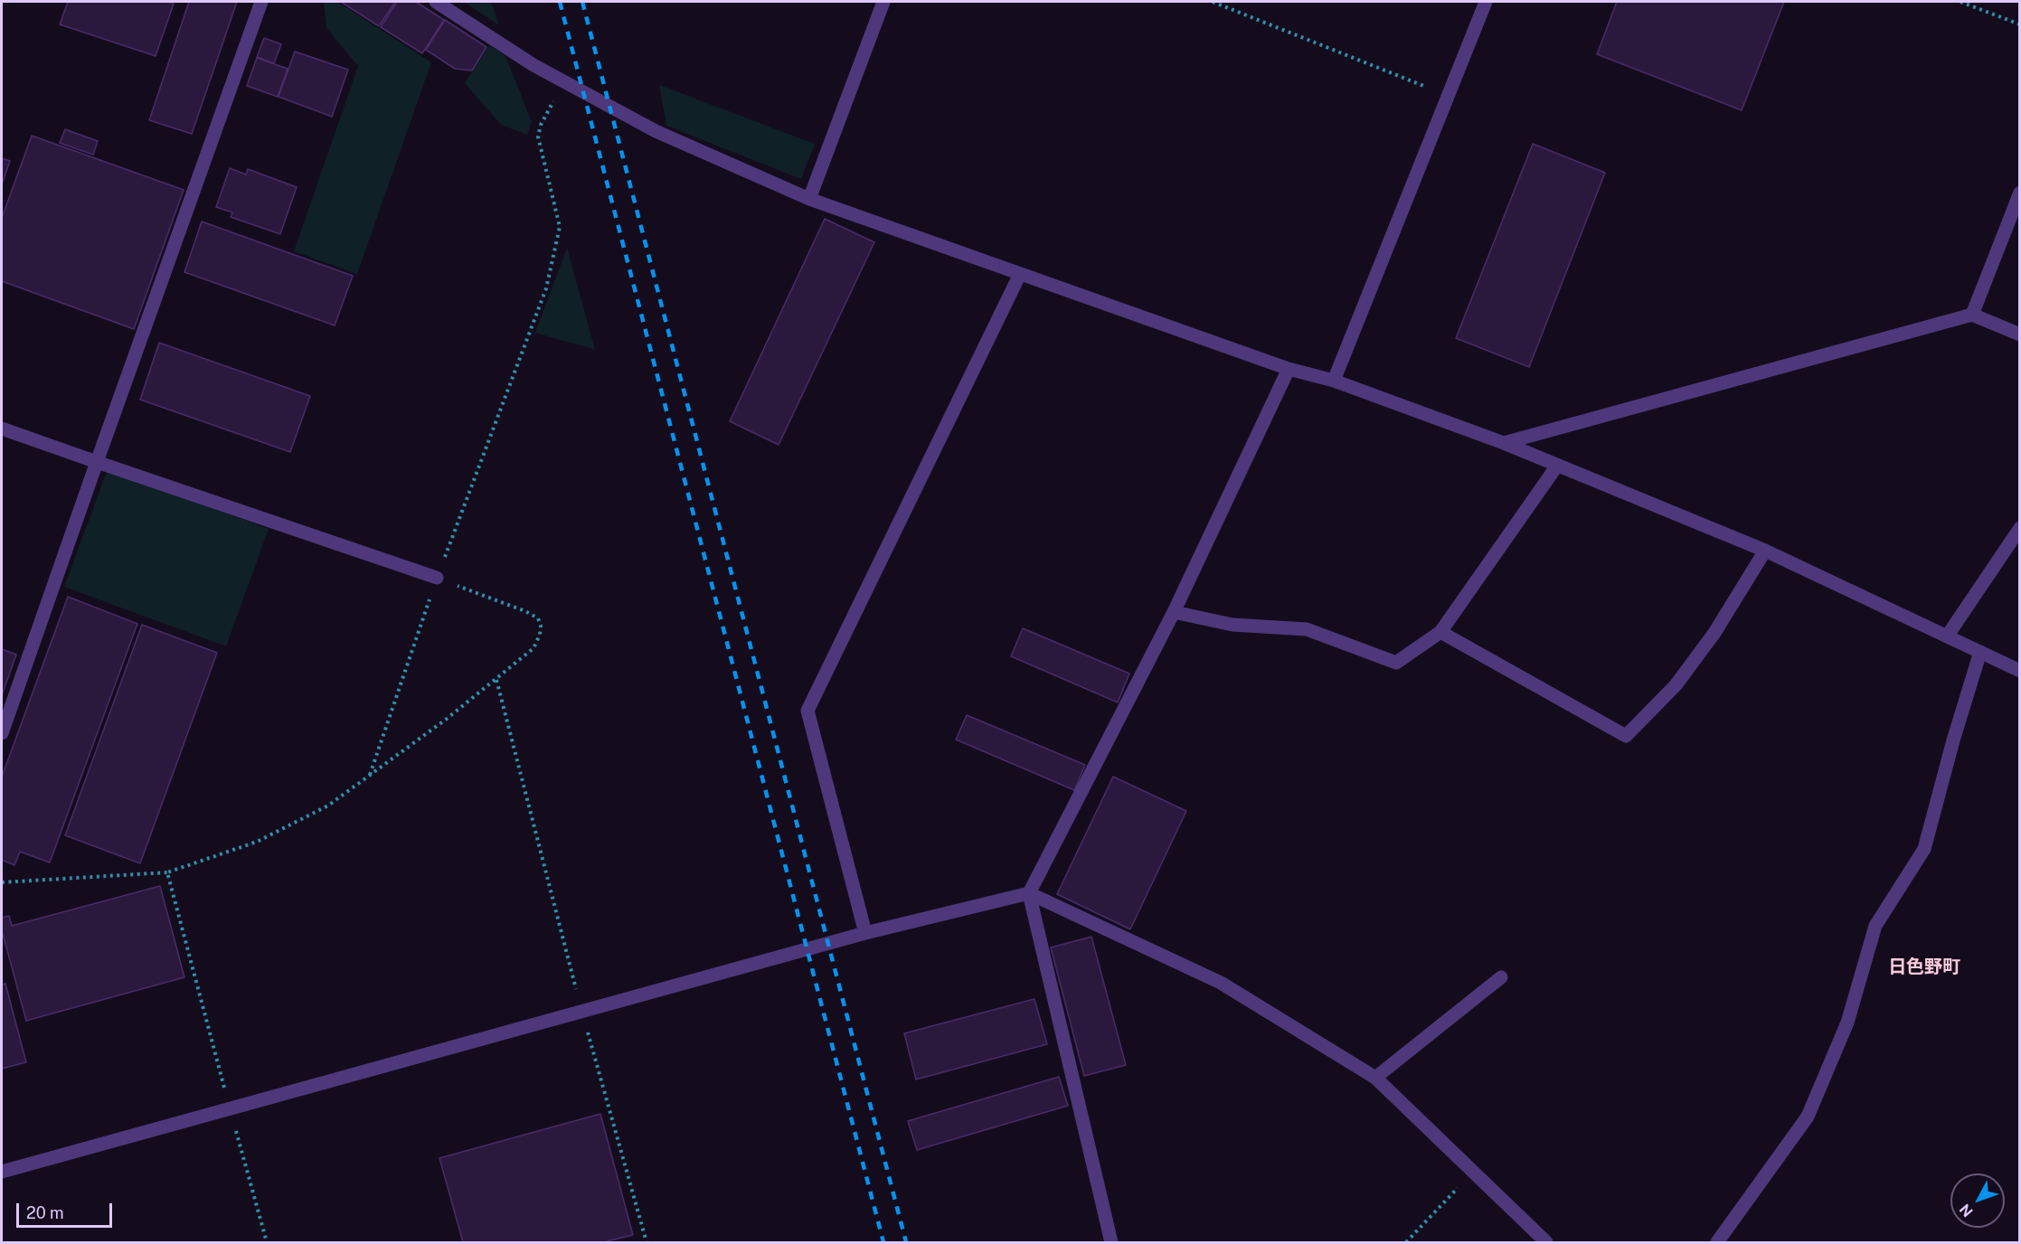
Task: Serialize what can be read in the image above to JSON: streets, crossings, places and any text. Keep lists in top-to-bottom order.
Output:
{
  "districts": ["日色野町"],
  "scale_bar": "20 m",
  "north": "bottom left"
}
